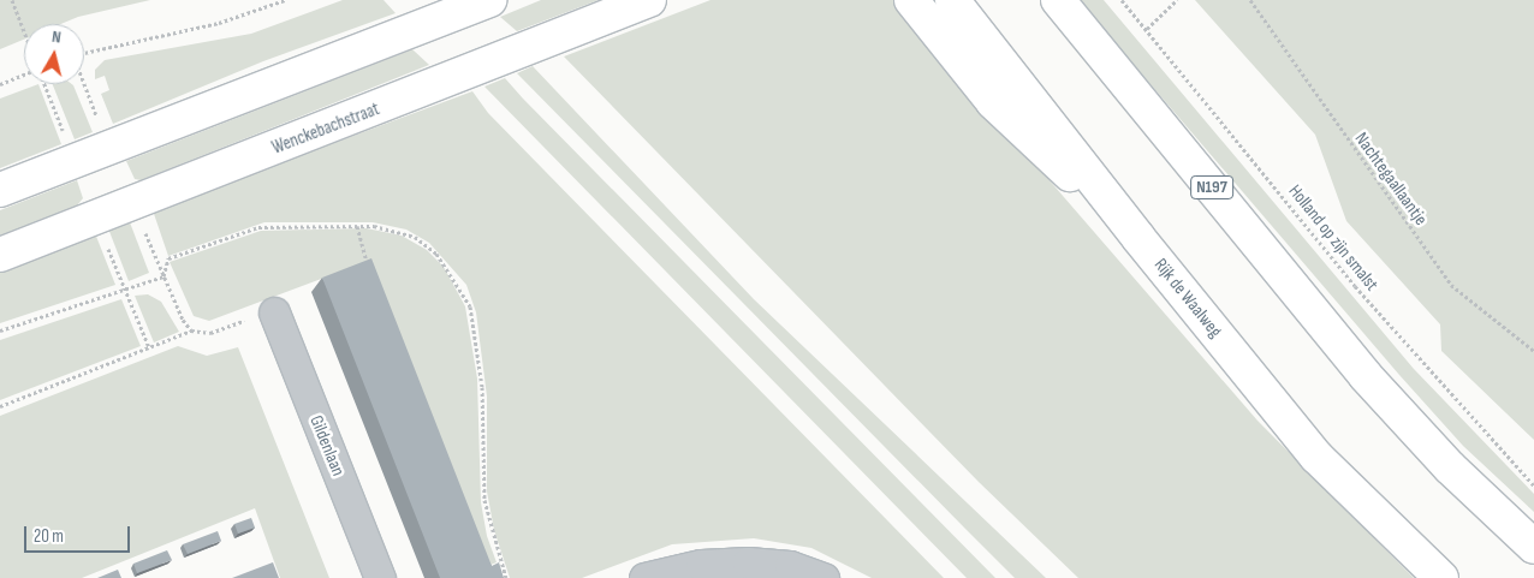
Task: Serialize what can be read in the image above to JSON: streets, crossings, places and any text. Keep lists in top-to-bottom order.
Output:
{
  "streets": {
    "main road": ["Wenckebachstraat", "N197", "Rijk de Waalweg"],
    "street": ["Gildenlaan"],
    "path": ["Nachtegaallaantje", "Holland op zijn smalst"]
  },
  "scale_bar": "20 m",
  "north": "top"
}
